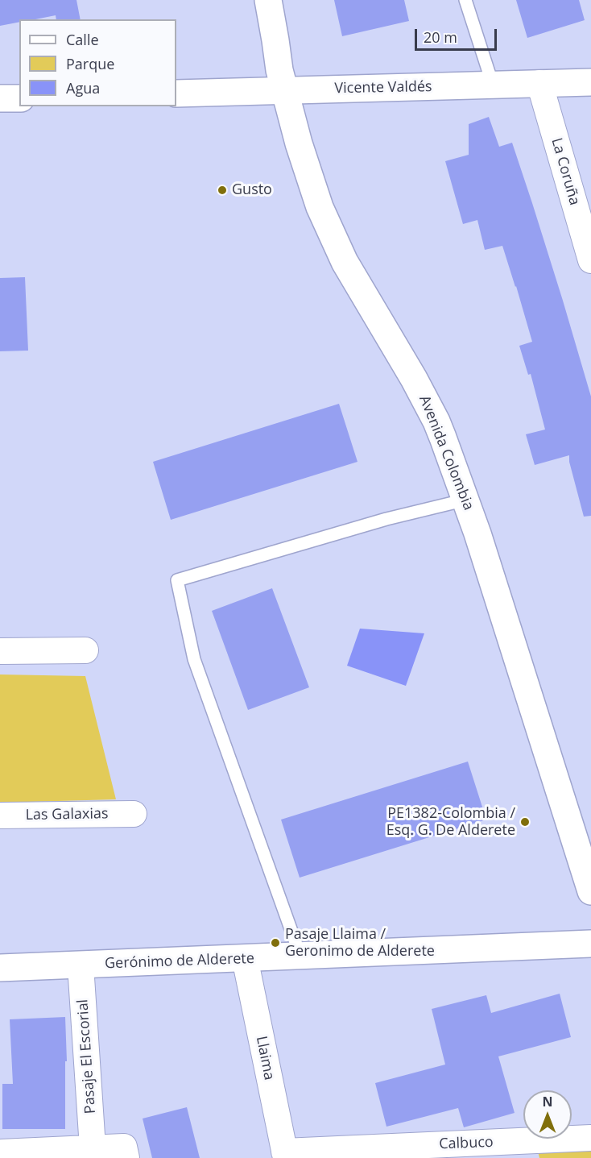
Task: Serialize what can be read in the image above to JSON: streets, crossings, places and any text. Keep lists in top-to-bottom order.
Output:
{
  "streets": {
    "main road": ["Vicente Valdés", "Avenida Colombia", "Gerónimo de Alderete"],
    "street": [
      "La Coruña",
      "Las Galaxias",
      "Pasaje El Escorial",
      "Llaima",
      "Calbuco"
    ]
  },
  "crossings": [
    ["Vicente Valdés", "La Coruña"],
    ["Vicente Valdés", "Avenida Colombia"],
    ["Gerónimo de Alderete", "Pasaje El Escorial"],
    ["Gerónimo de Alderete", "Llaima"],
    ["Llaima", "Calbuco"]
  ],
  "places": ["Gusto", "PE1382-Colombia / Esq. G. De Alderete", "Pasaje Llaima / Geronimo de Alderete"],
  "legend": ["Calle", "Parque", "Agua"],
  "scale_bar": "20 m",
  "north": "top"
}
